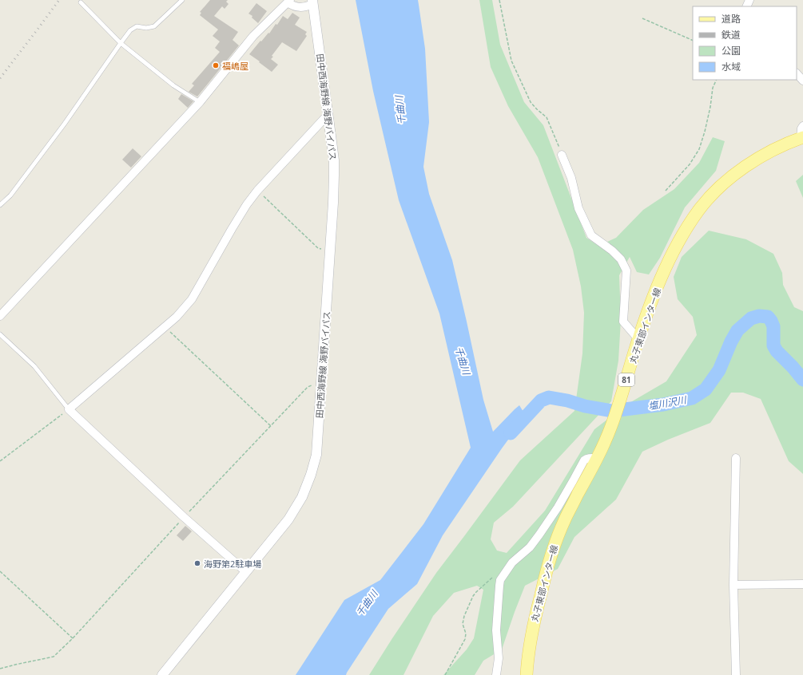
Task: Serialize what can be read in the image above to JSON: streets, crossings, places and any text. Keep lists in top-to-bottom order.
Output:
{
  "streets": {
    "main road": ["丸子東部インター線", "81"],
    "street": ["田中西海野線 海野バイパス"]
  },
  "water": ["千曲川", "塩川沢川"],
  "places": ["福嶋屋", "海野第2駐車場"],
  "legend": [
    "道路",
    "鉄道",
    "公園",
    "水域"
  ]
}
